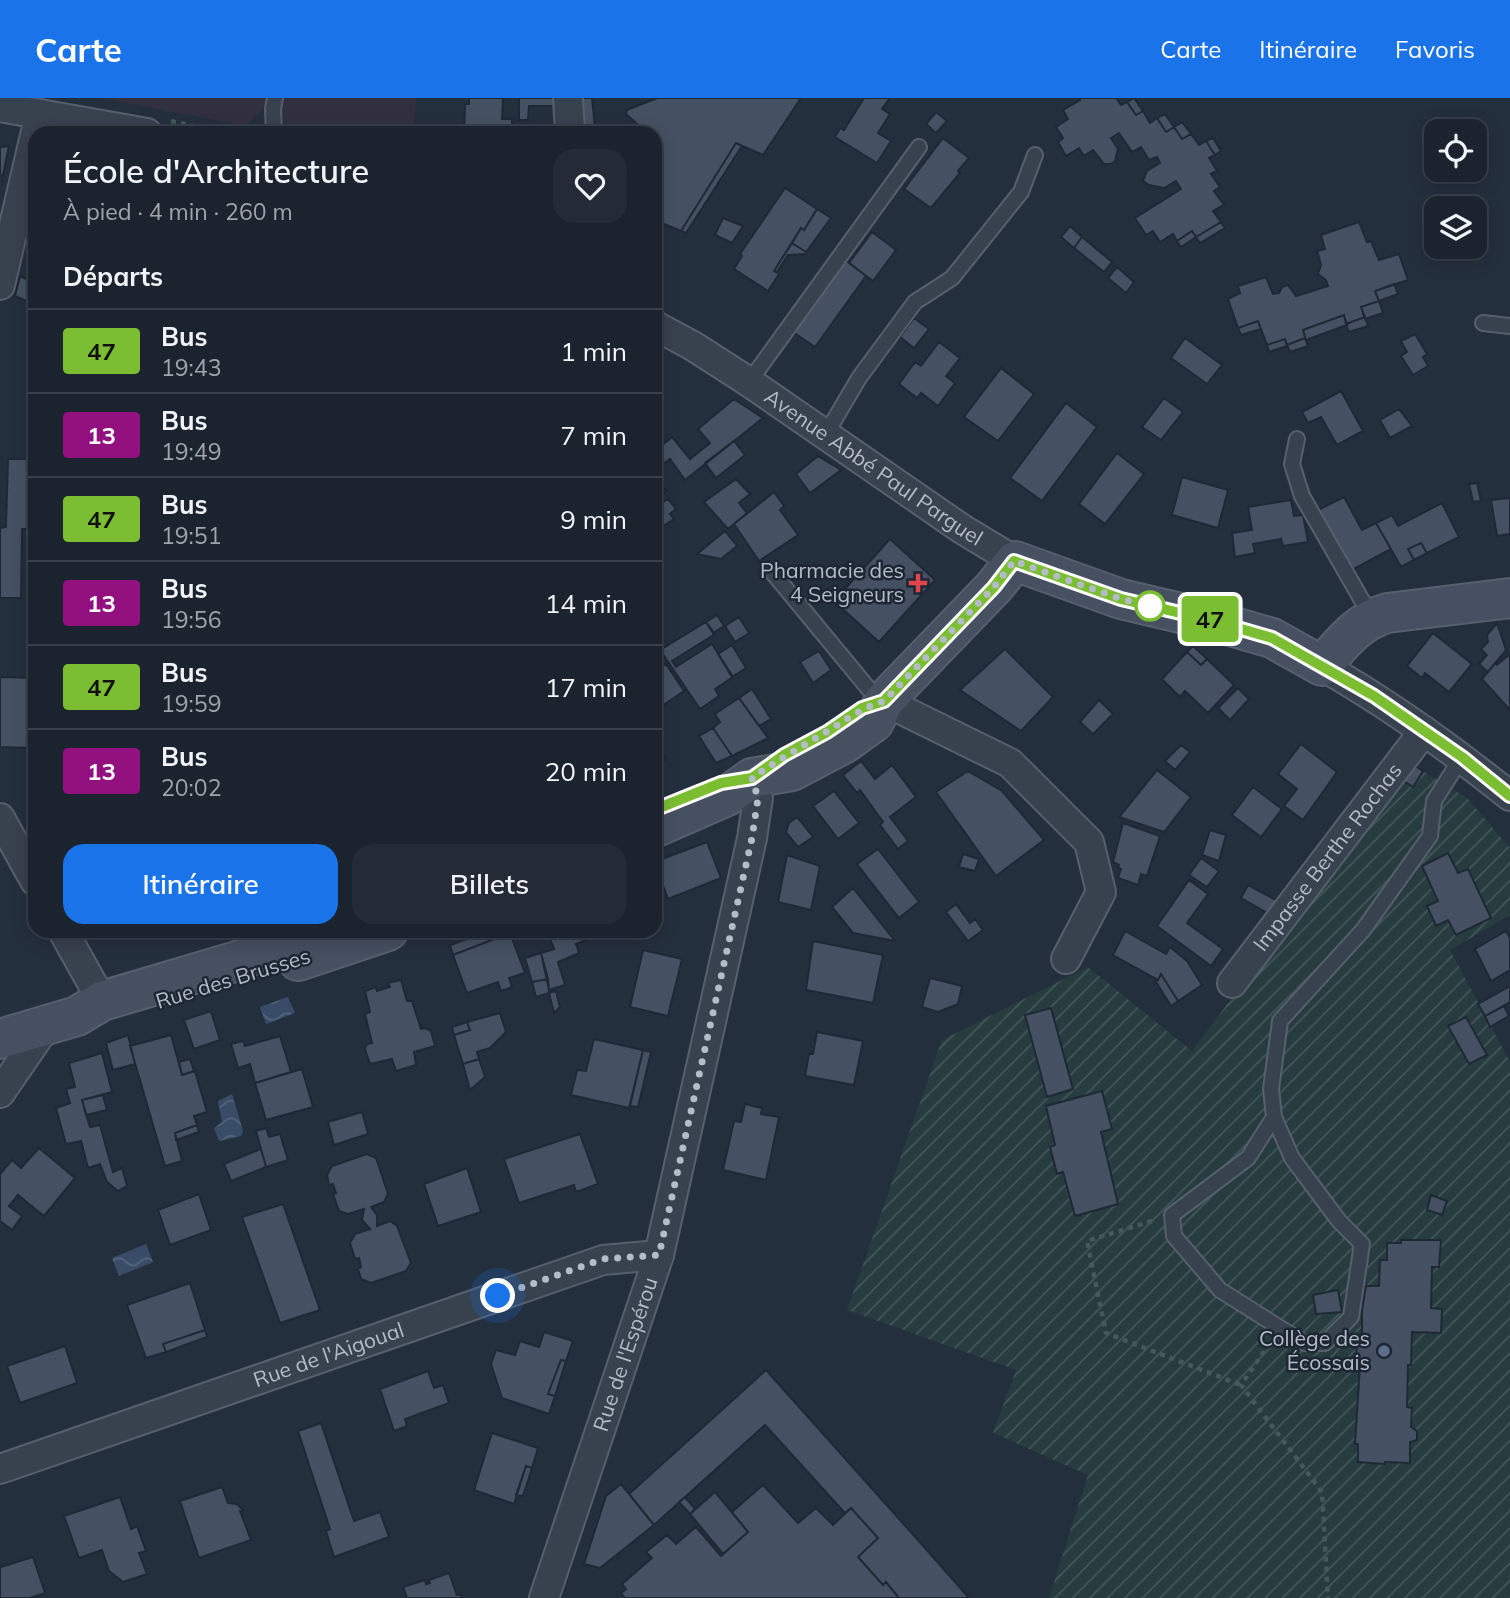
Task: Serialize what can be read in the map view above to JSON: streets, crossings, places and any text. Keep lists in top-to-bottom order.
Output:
{
  "streets": {
    "street": [
      "Avenue Abbé Paul Parguel",
      "Impasse Berthe Rochas",
      "Rue des Brusses",
      "Rue de l'Espérou",
      "Rue de l'Aigoual"
    ]
  },
  "crossings": [
    ["Avenue Abbé Paul Parguel", "Impasse Berthe Rochas"],
    ["Rue de l'Espérou", "Rue de l'Aigoual"]
  ],
  "places": {
    "health": ["Pharmacie des 4 Seigneurs"],
    "other": ["Collège des Écossais"]
  },
  "lines": ["bus line 47"],
  "page": {
    "header": "Carte",
    "nav": ["Carte", "Itinéraire", "Favoris"],
    "on_map": "47",
    "heading": [
      ["École d'Architecture", "À pied · 4 min · 260 m"],
      "Départs"
    ],
    "list": [
      {
        "mark": "47",
        "name": "Bus",
        "note": "19:43",
        "value": "1 min"
      },
      {
        "mark": "13",
        "name": "Bus",
        "note": "19:49",
        "value": "7 min"
      },
      {
        "mark": "47",
        "name": "Bus",
        "note": "19:51",
        "value": "9 min"
      },
      {
        "mark": "13",
        "name": "Bus",
        "note": "19:56",
        "value": "14 min"
      },
      {
        "mark": "47",
        "name": "Bus",
        "note": "19:59",
        "value": "17 min"
      },
      {
        "mark": "13",
        "name": "Bus",
        "note": "20:02",
        "value": "20 min"
      }
    ],
    "buttons": ["Itinéraire", "Billets"]
  }
}
